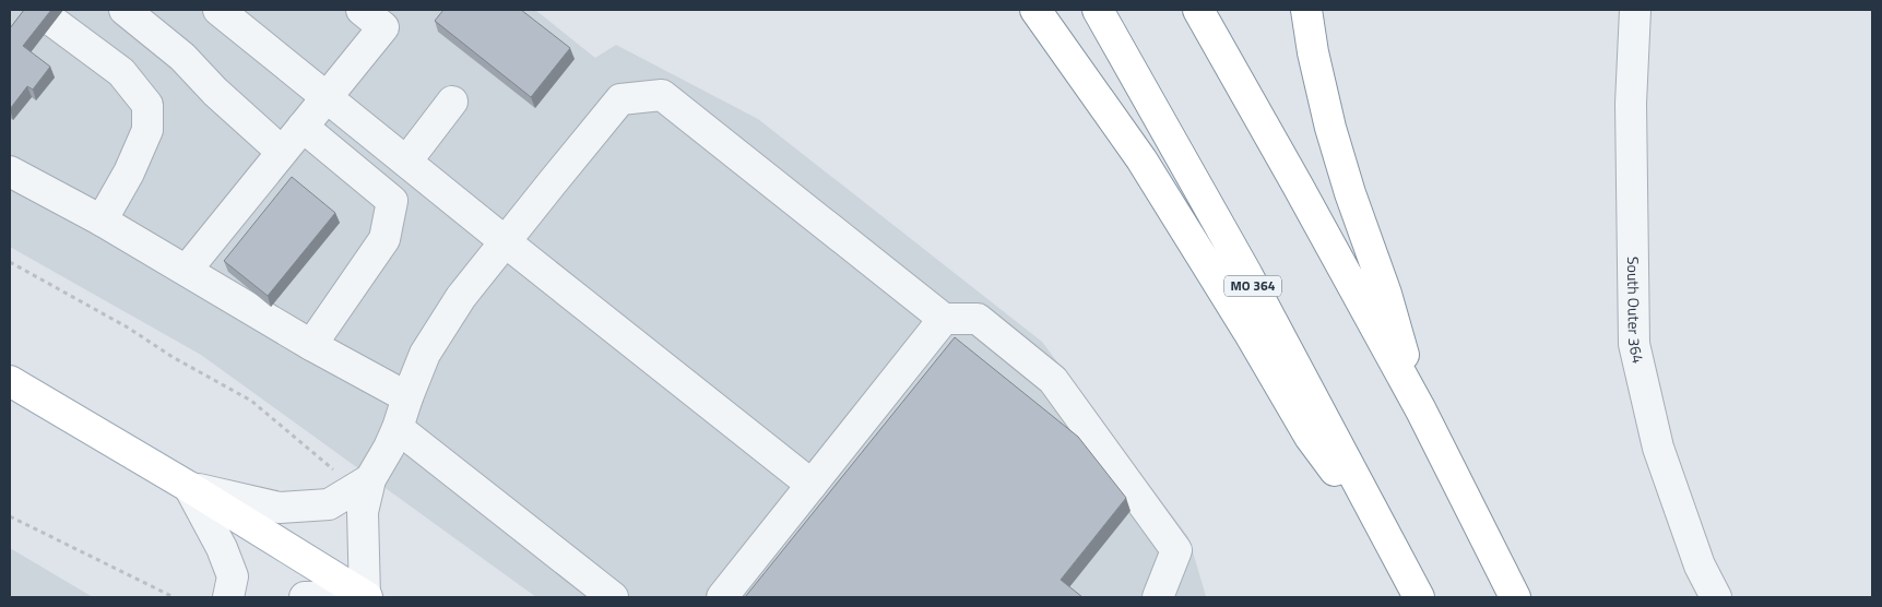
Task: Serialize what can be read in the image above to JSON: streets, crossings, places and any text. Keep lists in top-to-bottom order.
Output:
{
  "streets": {
    "main road": ["MO 364"],
    "street": ["South Outer 364"]
  }
}
